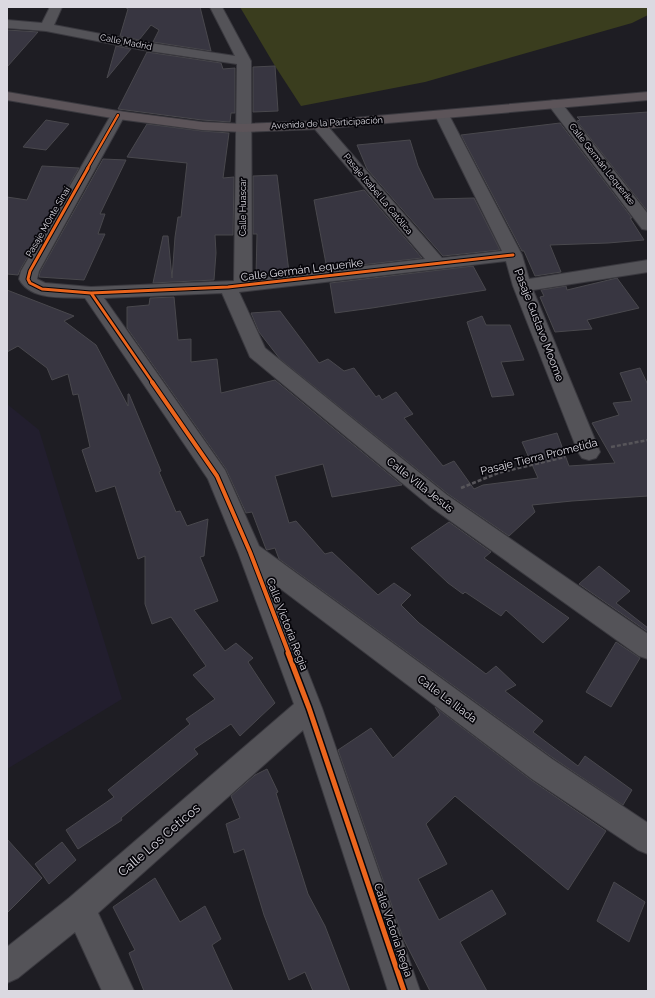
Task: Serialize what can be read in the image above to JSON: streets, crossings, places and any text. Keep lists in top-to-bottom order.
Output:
{
  "streets": {
    "main road": ["Avenida de la Participación"],
    "street": [
      "Calle Madrid",
      "Calle Germán Lequerike",
      "Pasaje Isabel La Católica",
      "Calle Huascar",
      "Pasaje MOnte Sinaí",
      "Pasaje Gustavo Moome",
      "Calle Villa Jesús",
      "Calle Victoria Regia",
      "Calle La Iliada",
      "Calle Los Ceticos"
    ],
    "path": ["Pasaje Tierra Prometida"]
  },
  "crossings": [
    ["Calle Madrid", "Calle Huascar"],
    ["Avenida de la Participación", "Calle Germán Lequerike"],
    ["Avenida de la Participación", "Pasaje Isabel La Católica"],
    ["Avenida de la Participación", "Calle Huascar"],
    ["Avenida de la Participación", "Pasaje MOnte Sinaí"],
    ["Avenida de la Participación", "Pasaje Gustavo Moome"],
    ["Calle Germán Lequerike", "Pasaje Isabel La Católica"],
    ["Calle Germán Lequerike", "Calle Huascar"],
    ["Calle Germán Lequerike", "Pasaje MOnte Sinaí"],
    ["Calle Germán Lequerike", "Pasaje Gustavo Moome"],
    ["Calle Germán Lequerike", "Calle Villa Jesús"],
    ["Calle Germán Lequerike", "Calle Victoria Regia"],
    ["Calle Huascar", "Calle Villa Jesús"],
    ["Pasaje MOnte Sinaí", "Calle Victoria Regia"],
    ["Pasaje Gustavo Moome", "Pasaje Tierra Prometida"],
    ["Pasaje Tierra Prometida", "Calle Villa Jesús"],
    ["Calle Victoria Regia", "Calle La Iliada"],
    ["Calle Victoria Regia", "Calle Los Ceticos"]
  ]
}
